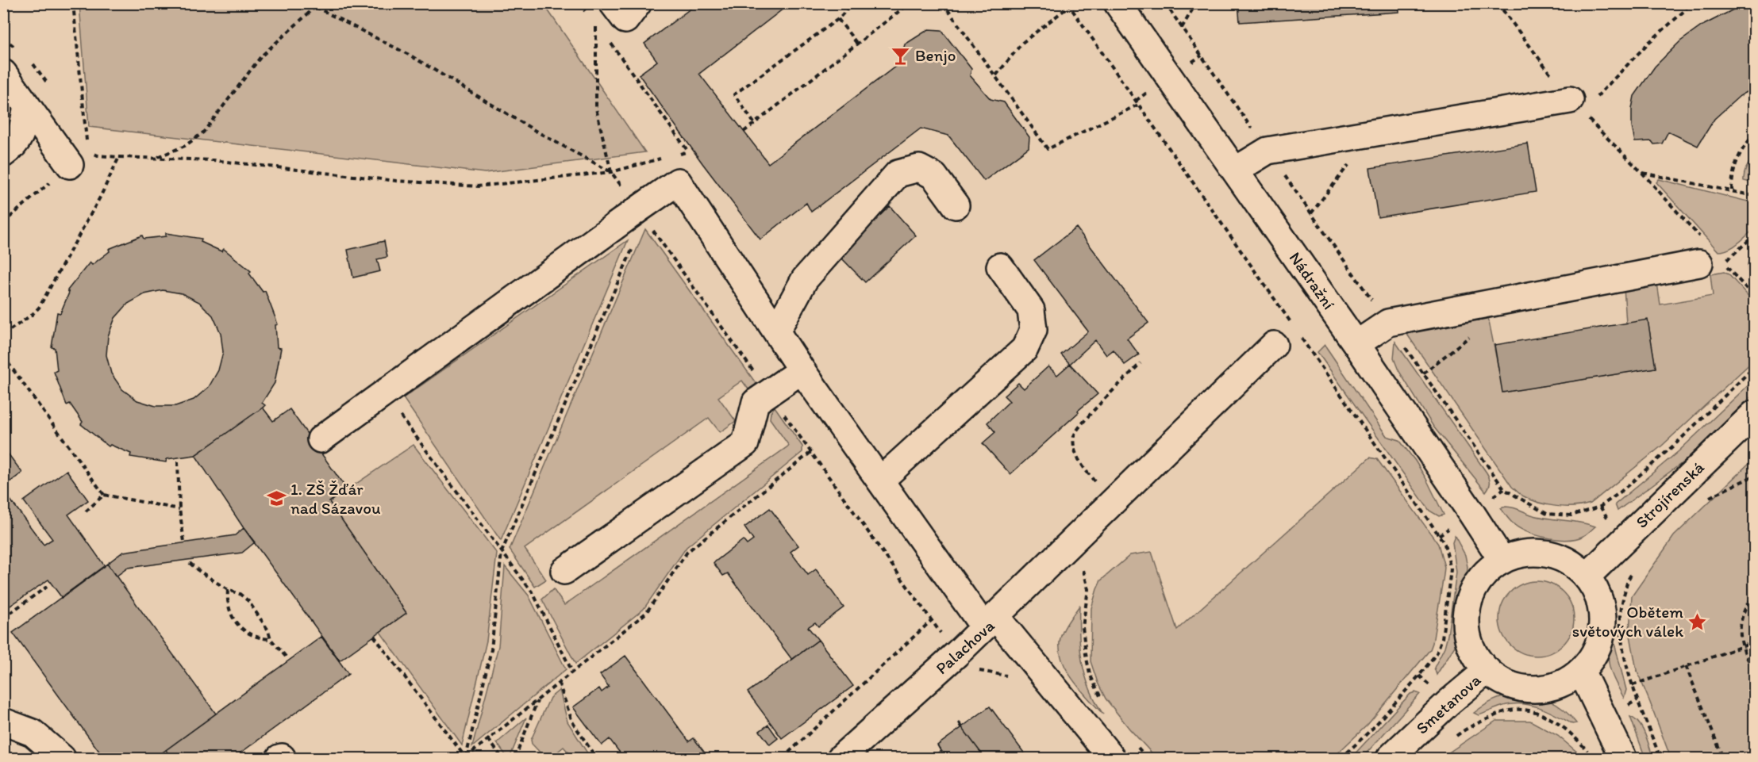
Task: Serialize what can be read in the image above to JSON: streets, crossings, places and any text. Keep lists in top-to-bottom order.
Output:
{
  "streets": {
    "street": [
      "Nádražní",
      "Strojírenská",
      "Palachova",
      "Smetanova"
    ]
  },
  "crossings": [
    ["Nádražní", "Strojírenská"],
    ["Nádražní", "Smetanova"],
    ["Strojírenská", "Smetanova"]
  ],
  "places": {
    "bar": ["Benjo"],
    "school or university": ["1. ZŠ Žďár nad Sázavou"],
    "place": ["Obětem světových válek"]
  }
}
